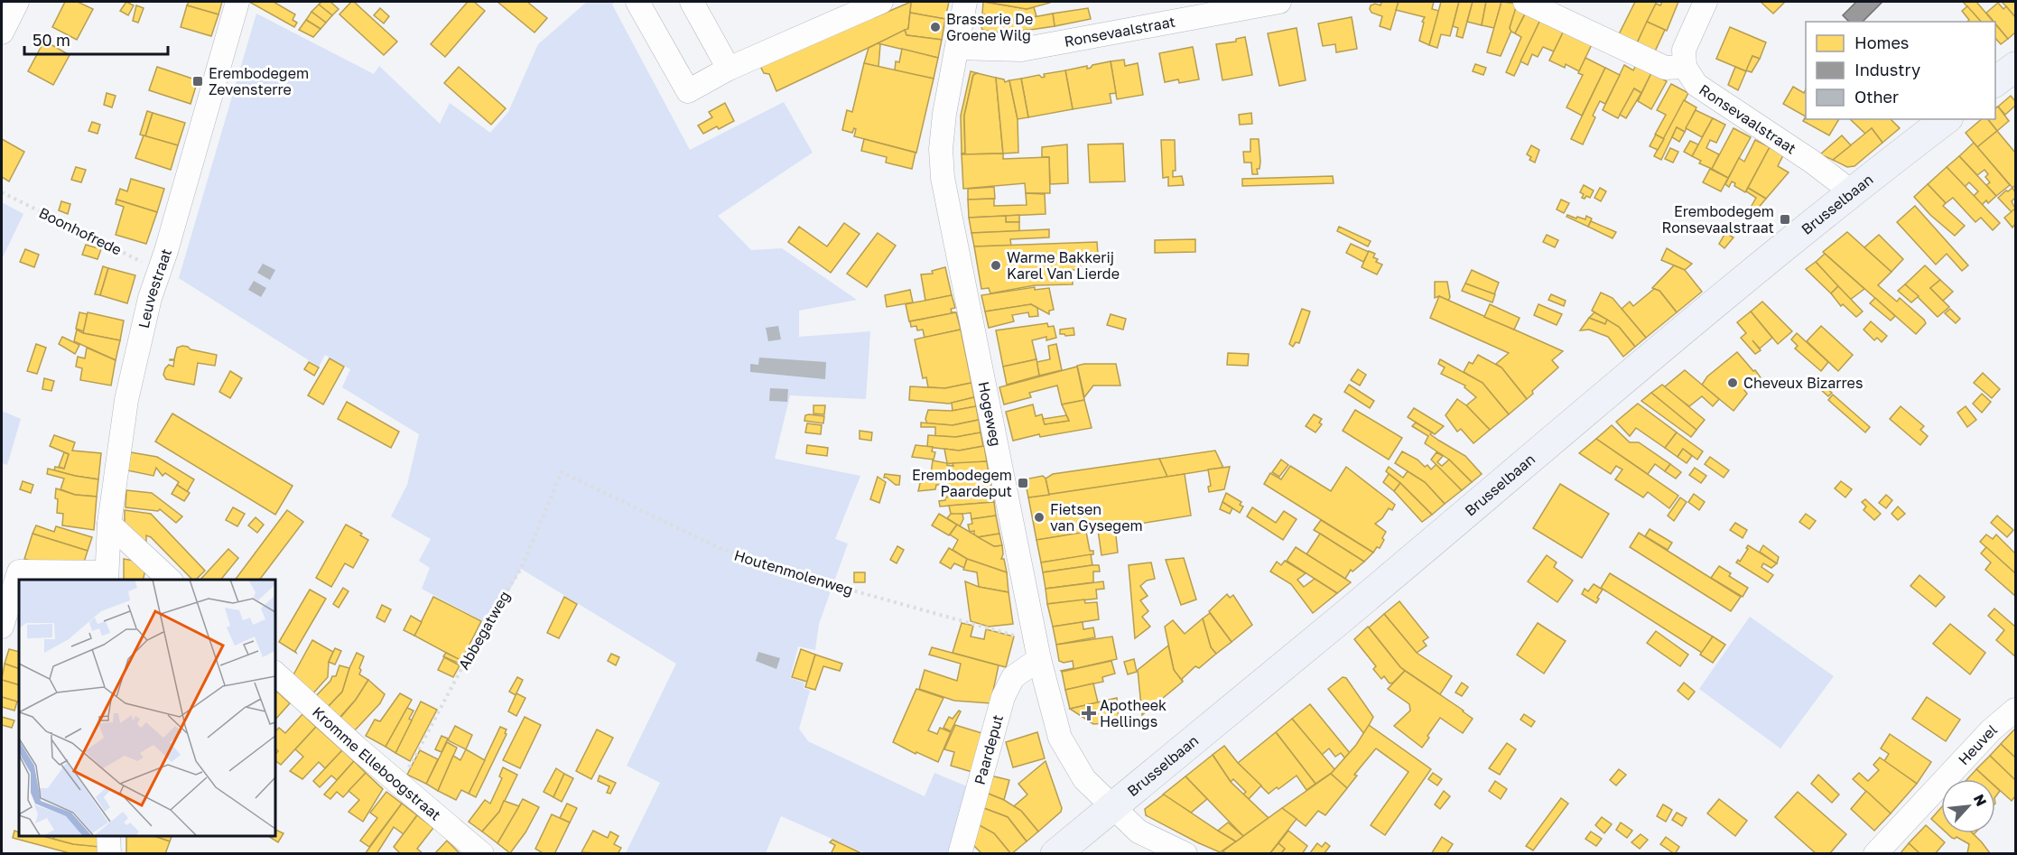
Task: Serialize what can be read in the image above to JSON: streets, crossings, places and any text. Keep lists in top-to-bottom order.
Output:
{
  "streets": {
    "main road": ["Brusselbaan"],
    "street": [
      "Ronsevaalstraat",
      "Leuvestraat",
      "Hogeweg",
      "Heuvel",
      "Paardeput",
      "Kromme Elleboogstraat"
    ],
    "path": ["Boonhofrede", "Houtenmolenweg", "Abbegatweg"]
  },
  "crossings": [
    ["Ronsevaalstraat", "Brusselbaan"],
    ["Ronsevaalstraat", "Hogeweg"],
    ["Brusselbaan", "Hogeweg"],
    ["Boonhofrede", "Leuvestraat"],
    ["Hogeweg", "Houtenmolenweg"],
    ["Hogeweg", "Paardeput"],
    ["Houtenmolenweg", "Abbegatweg"],
    ["Houtenmolenweg", "Paardeput"],
    ["Abbegatweg", "Kromme Elleboogstraat"]
  ],
  "places": {
    "other": [
      "Brasserie De Groene Wilg",
      "Warme Bakkerij Karel Van Lierde",
      "Cheveux Bizarres",
      "Fietsen van Gysegem"
    ],
    "transit": ["Erembodegem Zevensterre", "Erembodegem Ronsevaalstraat", "Erembodegem Paardeput"],
    "health": ["Apotheek Hellings"]
  },
  "legend": ["Homes", "Industry", "Other"],
  "scale_bar": "50 m",
  "north": "top right"
}
